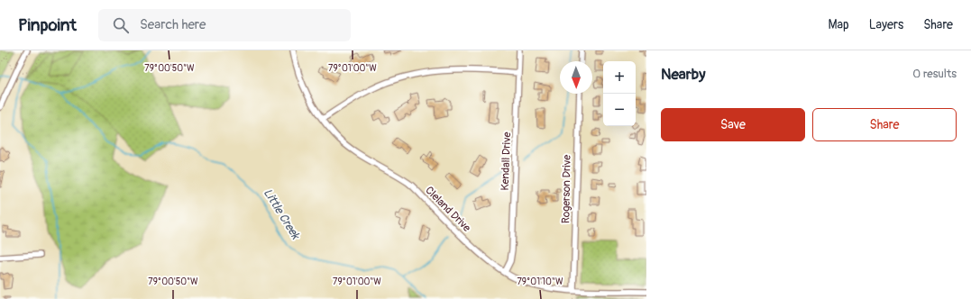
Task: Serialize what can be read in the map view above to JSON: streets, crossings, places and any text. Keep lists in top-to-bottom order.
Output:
{
  "streets": {
    "street": ["Kendall Drive", "Rogerson Drive", "Cleland Drive"]
  },
  "crossings": [
    ["Kendall Drive", "Cleland Drive"],
    ["Rogerson Drive", "Cleland Drive"]
  ],
  "water": ["Little Creek"],
  "north": "bottom",
  "page": {
    "header": "Pinpoint",
    "search": "Search here",
    "nav": ["Map", "Layers", "Share"],
    "heading": ["Nearby", "0 results"],
    "map_buttons": ["+", "−"],
    "buttons": ["Save", "Share"]
  },
  "coordinates": ["79°00'50\"W", "79°01'00\"W", "79°01'10\"W"]
}
